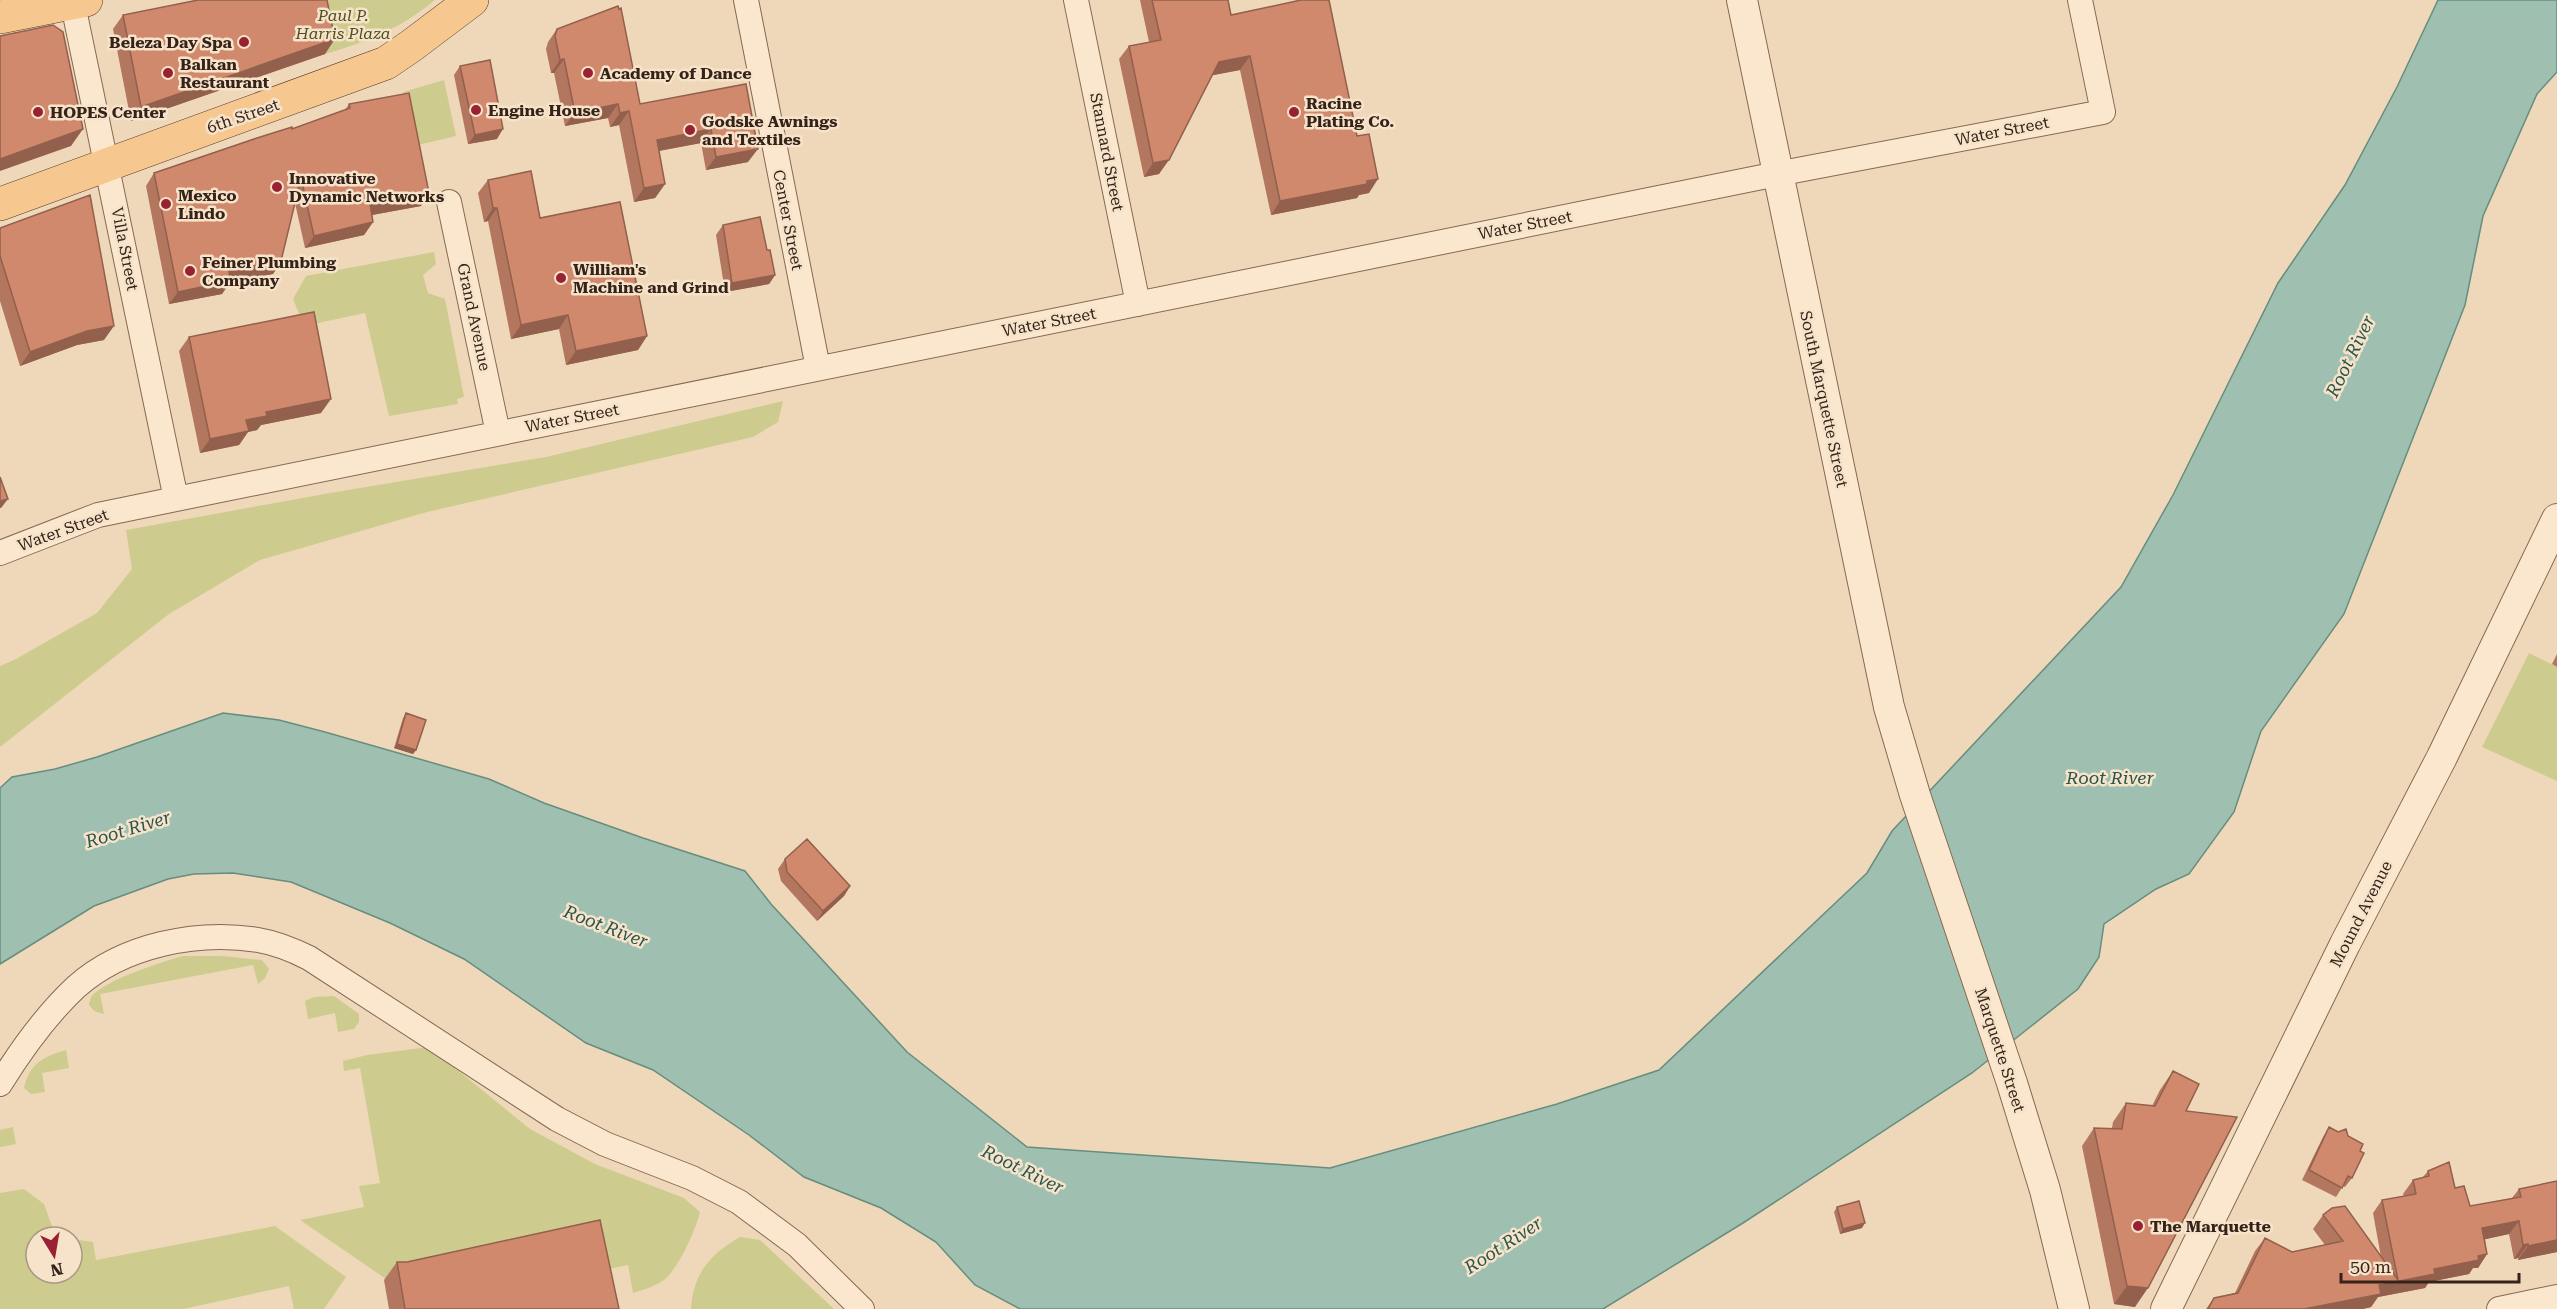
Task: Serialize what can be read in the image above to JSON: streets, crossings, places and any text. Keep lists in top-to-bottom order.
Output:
{
  "streets": {
    "main road": ["6th Street"],
    "street": [
      "Water Street",
      "Stannard Street",
      "Center Street",
      "Villa Street",
      "Grand Avenue",
      "South Marquette Street",
      "Mound Avenue",
      "Marquette Street"
    ]
  },
  "crossings": [
    ["6th Street", "Villa Street"],
    ["Water Street", "Stannard Street"],
    ["Water Street", "Center Street"],
    ["Water Street", "Villa Street"],
    ["Water Street", "Grand Avenue"],
    ["Water Street", "South Marquette Street"],
    ["South Marquette Street", "Marquette Street"]
  ],
  "water": ["Root River"],
  "parks": ["Paul P. Harris Plaza"],
  "places": [
    "Beleza Day Spa",
    "Balkan Restaurant",
    "Academy of Dance",
    "Engine House",
    "HOPES Center",
    "Racine Plating Co.",
    "Godske Awnings and Textiles",
    "Innovative Dynamic Networks",
    "Mexico Lindo",
    "Feiner Plumbing Company",
    "William's Machine and Grind",
    "The Marquette"
  ],
  "scale_bar": "50 m",
  "north": "bottom"
}
